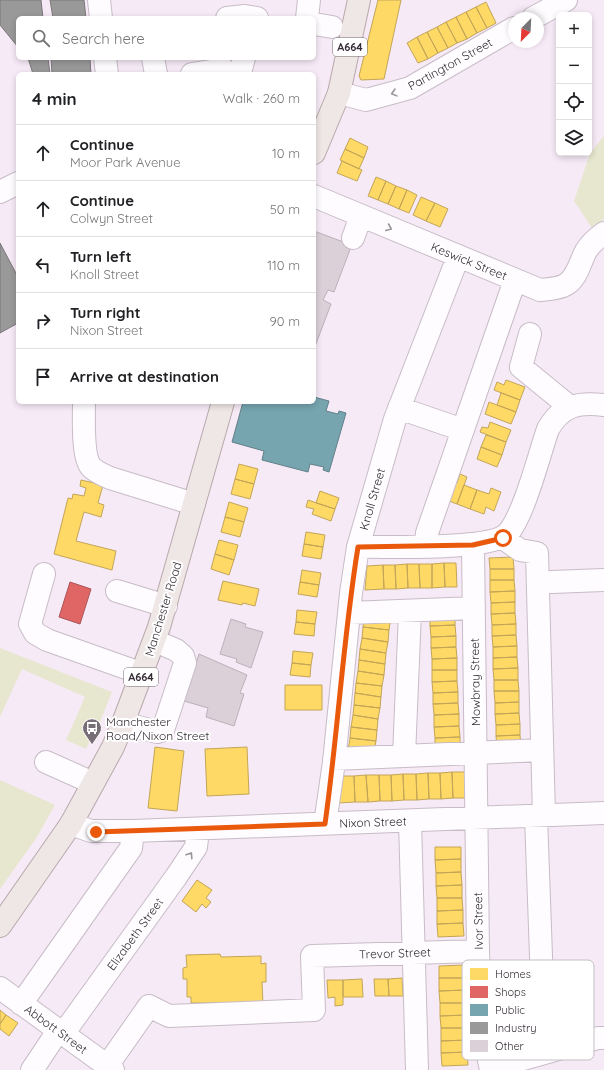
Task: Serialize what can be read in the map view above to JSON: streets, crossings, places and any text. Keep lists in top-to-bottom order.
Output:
{
  "streets": {
    "main road": ["A664", "Manchester Road"],
    "street": [
      "Partington Street",
      "Keswick Street",
      "Knoll Street",
      "Mowbray Street",
      "Nixon Street",
      "Ivor Street",
      "Elizabeth Street",
      "Trevor Street",
      "Abbott Street"
    ]
  },
  "crossings": [
    ["A664", "Partington Street"],
    ["Keswick Street", "Knoll Street"],
    ["Knoll Street", "Nixon Street"],
    ["Manchester Road", "Nixon Street"],
    ["Mowbray Street", "Nixon Street"],
    ["Mowbray Street", "Ivor Street"],
    ["Nixon Street", "Ivor Street"],
    ["Nixon Street", "Elizabeth Street"],
    ["Ivor Street", "Trevor Street"],
    ["Elizabeth Street", "Abbott Street"],
    ["Trevor Street", "Abbott Street"]
  ],
  "one_way": ["Partington Street"],
  "places": {
    "bus stop": ["Manchester Road/Nixon Street"]
  },
  "legend": [
    "Homes",
    "Shops",
    "Public",
    "Industry",
    "Other"
  ],
  "north": "bottom left",
  "page": {
    "map_buttons": ["+", "−"],
    "search": "Search here",
    "heading": ["4 min", "Walk · 260 m"],
    "list": [
      ["Continue", "Moor Park Avenue", "10 m"],
      ["Continue", "Colwyn Street", "50 m"],
      ["Turn left", "Knoll Street", "110 m"],
      ["Turn right", "Nixon Street", "90 m"],
      "Arrive at destination"
    ]
  }
}
